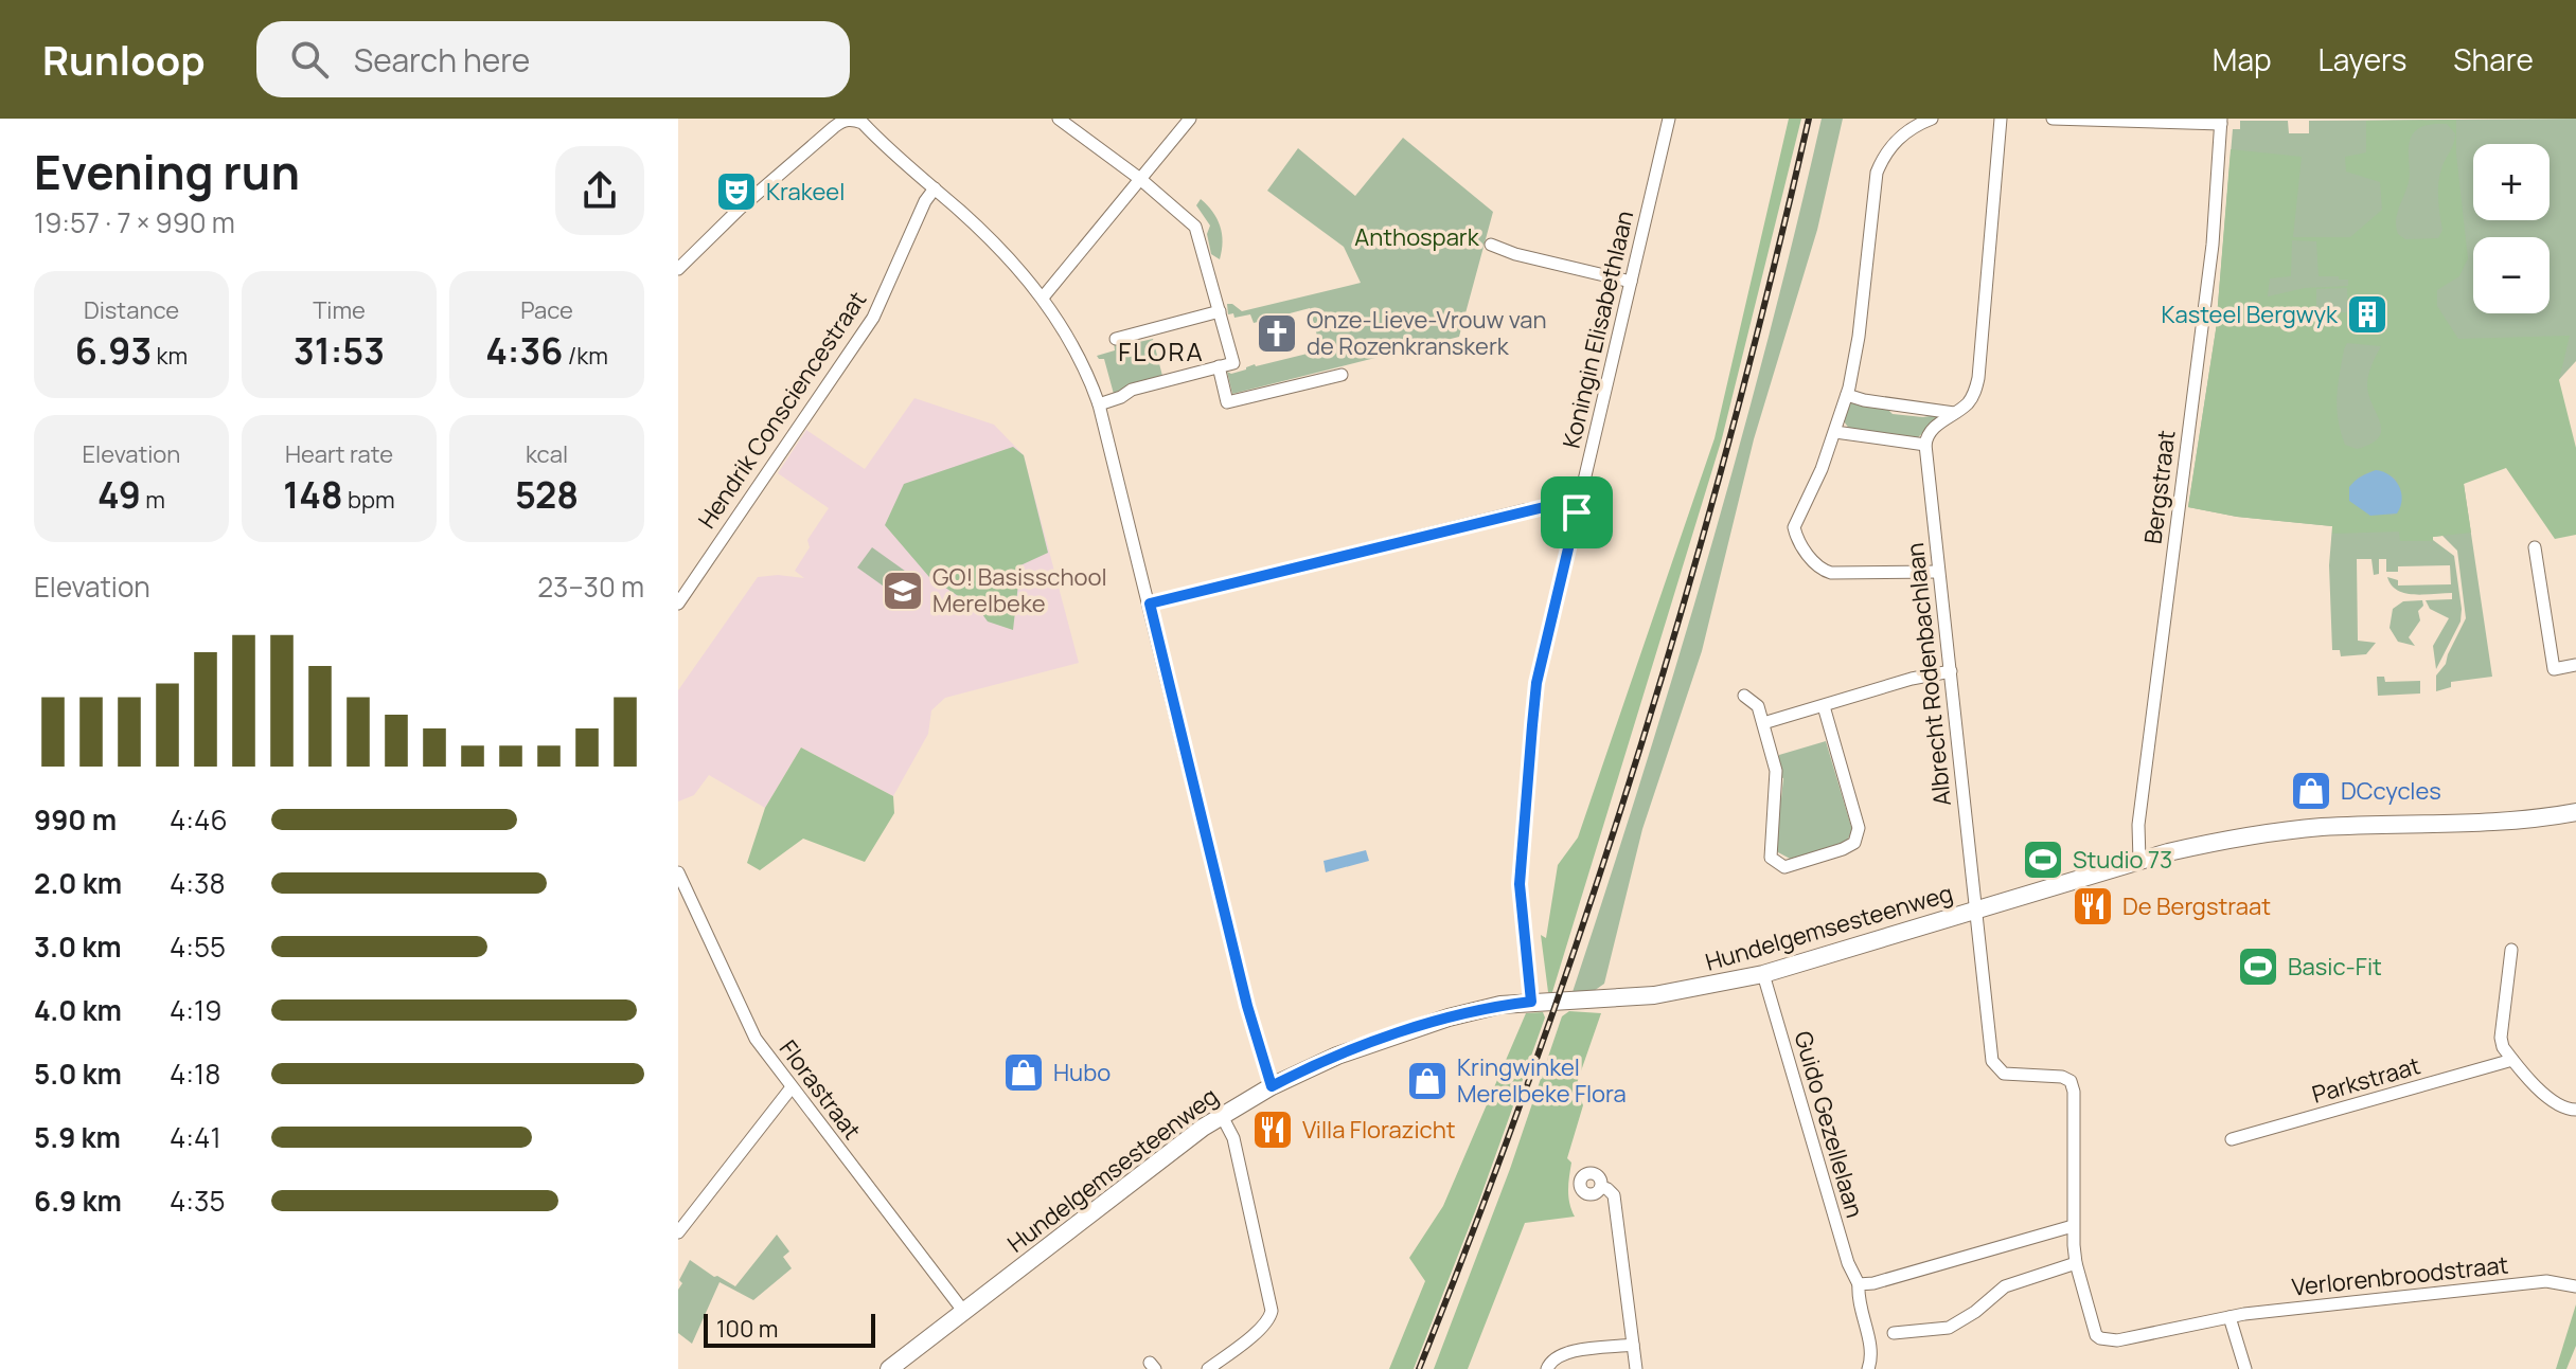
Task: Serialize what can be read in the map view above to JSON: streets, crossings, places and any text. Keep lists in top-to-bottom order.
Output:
{
  "streets": {
    "main road": ["Hundelgemsesteenweg"],
    "street": [
      "Koningin Elisabethlaan",
      "Hendrik Consciencestraat",
      "Bergstraat",
      "Albrecht Rodenbachlaan",
      "Parkstraat",
      "Florastraat",
      "Guido Gezellelaan",
      "Verlorenbroodstraat"
    ]
  },
  "crossings": [
    ["Koningin Elisabethlaan", "Hundelgemsesteenweg"],
    ["Bergstraat", "Hundelgemsesteenweg"],
    ["Albrecht Rodenbachlaan", "Hundelgemsesteenweg"],
    ["Albrecht Rodenbachlaan", "Verlorenbroodstraat"],
    ["Hundelgemsesteenweg", "Florastraat"],
    ["Hundelgemsesteenweg", "Guido Gezellelaan"],
    ["Hundelgemsesteenweg", "Verlorenbroodstraat"]
  ],
  "districts": ["FLORA"],
  "parks": ["Anthospark"],
  "places": {
    "theatre": ["Krakeel"],
    "building": ["Kasteel Bergwyk"],
    "church": ["Onze-Lieve-Vrouw van de Rozenkranskerk"],
    "school or university": ["GO! Basisschool Merelbeke"],
    "shop": ["DCcycles", "Hubo", "Kringwinkel Merelbeke Flora"],
    "sports": ["Studio 73", "Basic-Fit"],
    "restaurant": ["De Bergstraat", "Villa Florazicht"]
  },
  "scale_bar": "100 m",
  "page": {
    "header": "Runloop",
    "search": "Search here",
    "nav": ["Map", "Layers", "Share"],
    "heading": ["Evening run", "19:57 · 7 × 990 m"],
    "map_buttons": ["+", "−"],
    "stats": [
      ["Distance", "6.93 km"],
      ["Time", "31:53"],
      ["Pace", "4:36 /km"],
      ["Elevation", "49 m"],
      ["Heart rate", "148 bpm"],
      ["kcal", "528"]
    ],
    "chart": ["Elevation", "23–30 m"],
    "list": [
      {
        "name": "990 m",
        "note": "4:46"
      },
      {
        "name": "2.0 km",
        "note": "4:38"
      },
      {
        "name": "3.0 km",
        "note": "4:55"
      },
      {
        "name": "4.0 km",
        "note": "4:19"
      },
      {
        "name": "5.0 km",
        "note": "4:18"
      },
      {
        "name": "5.9 km",
        "note": "4:41"
      },
      {
        "name": "6.9 km",
        "note": "4:35"
      }
    ],
    "scale": "100 m"
  }
}
